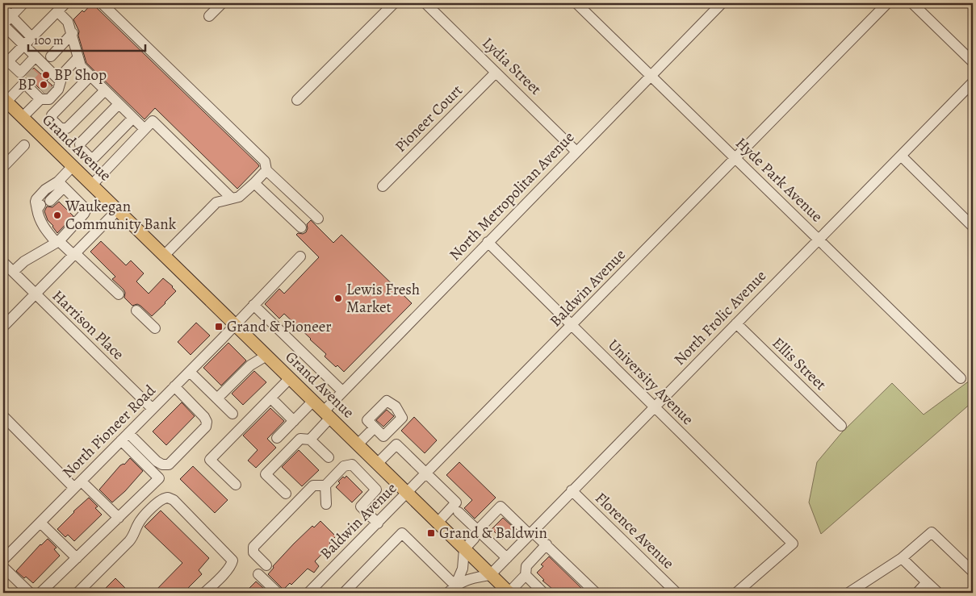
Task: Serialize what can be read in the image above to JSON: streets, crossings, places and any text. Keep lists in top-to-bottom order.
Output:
{
  "streets": {
    "main road": ["Grand Avenue"],
    "street": [
      "Lydia Street",
      "Pioneer Court",
      "Hyde Park Avenue",
      "North Metropolitan Avenue",
      "Baldwin Avenue",
      "North Frolic Avenue",
      "Harrison Place",
      "Ellis Street",
      "University Avenue",
      "North Pioneer Road",
      "Florence Avenue"
    ]
  },
  "crossings": [
    ["Lydia Street", "Pioneer Court"],
    ["Lydia Street", "North Metropolitan Avenue"],
    ["Grand Avenue", "North Metropolitan Avenue"],
    ["Grand Avenue", "Baldwin Avenue"],
    ["Grand Avenue", "North Frolic Avenue"],
    ["Grand Avenue", "North Pioneer Road"],
    ["Hyde Park Avenue", "North Metropolitan Avenue"],
    ["Hyde Park Avenue", "Baldwin Avenue"],
    ["Hyde Park Avenue", "North Frolic Avenue"],
    ["North Metropolitan Avenue", "University Avenue"],
    ["Baldwin Avenue", "University Avenue"],
    ["North Frolic Avenue", "Ellis Street"],
    ["North Frolic Avenue", "University Avenue"],
    ["North Frolic Avenue", "Florence Avenue"],
    ["Harrison Place", "North Pioneer Road"]
  ],
  "places": {
    "other": [
      "BP Shop",
      "BP",
      "Waukegan Community Bank",
      "Lewis Fresh Market"
    ],
    "transit": ["Grand & Pioneer", "Grand & Baldwin"]
  },
  "scale_bar": "100 m"
}
